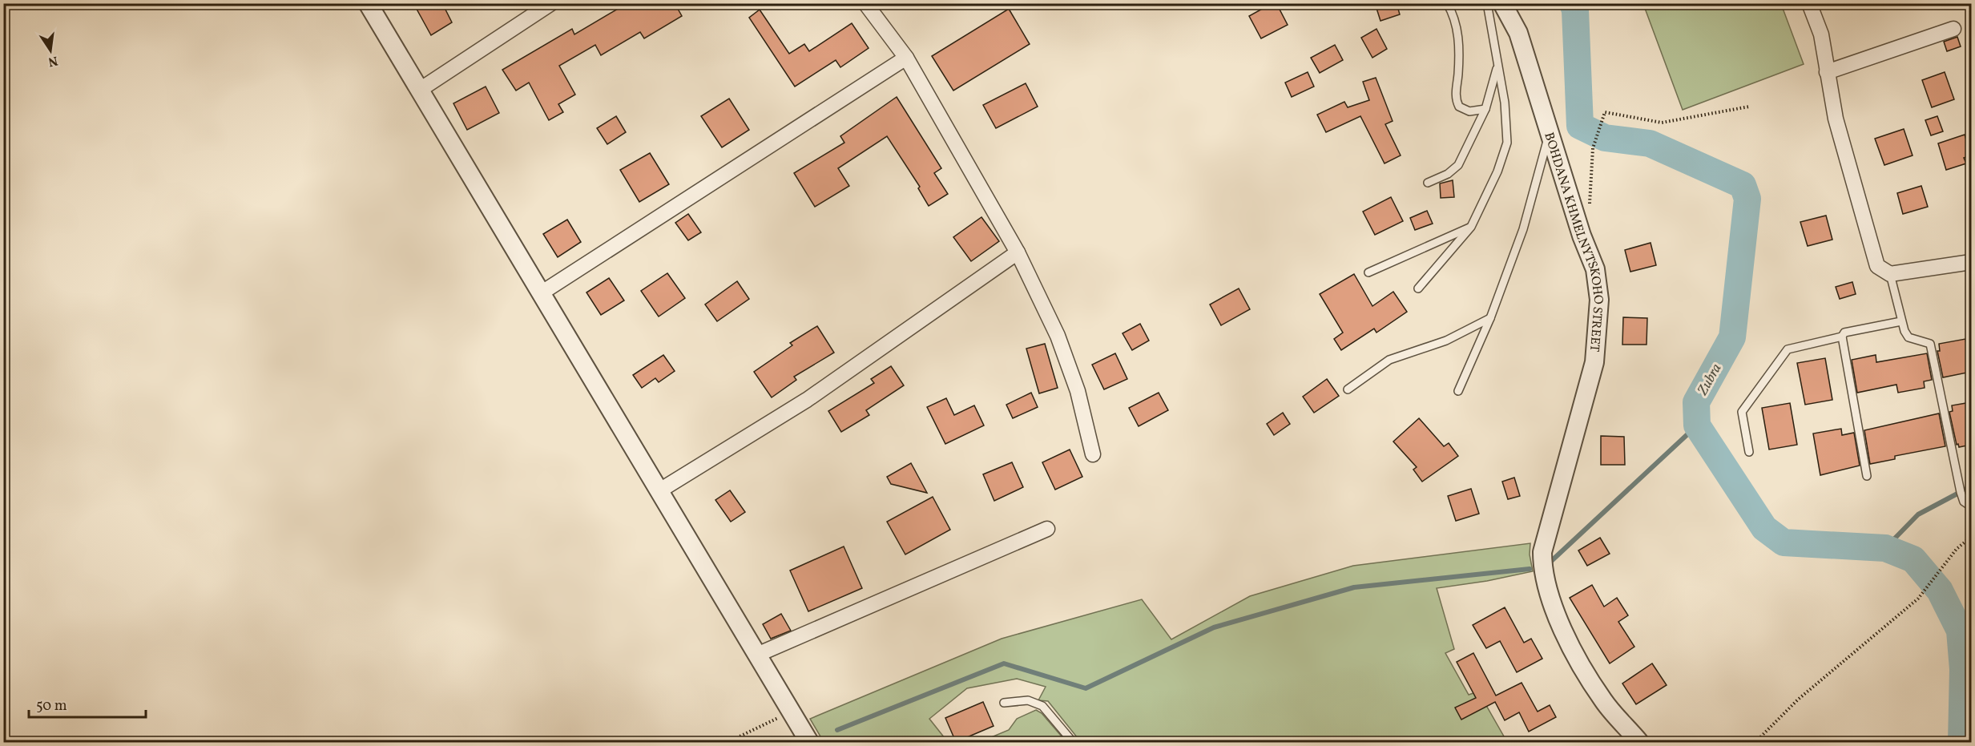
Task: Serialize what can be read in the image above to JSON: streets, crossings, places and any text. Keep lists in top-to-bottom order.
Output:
{
  "streets": {
    "street": ["BOHDANA KHMELNYTSKOHO STREET"]
  },
  "water": ["Zubra"],
  "scale_bar": "50 m",
  "north": "bottom"
}
